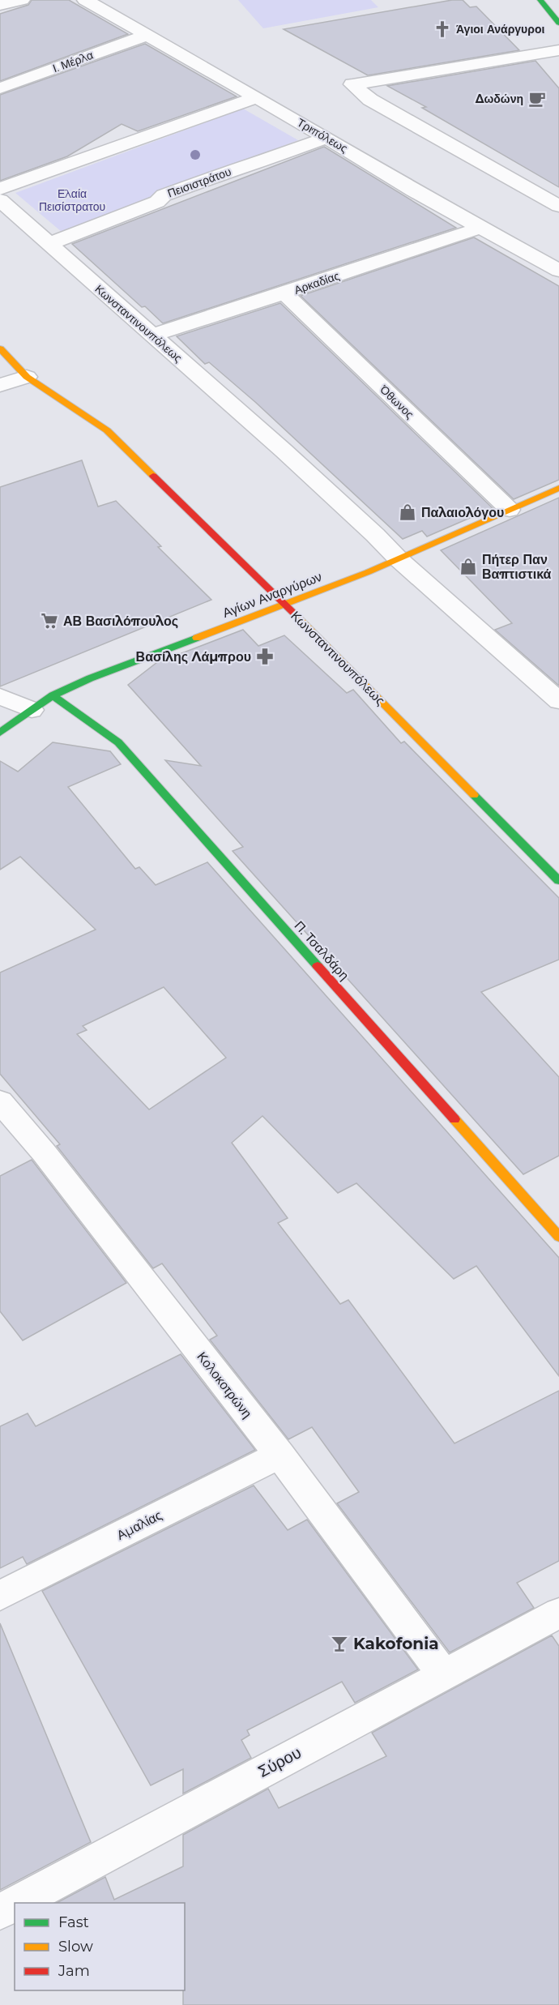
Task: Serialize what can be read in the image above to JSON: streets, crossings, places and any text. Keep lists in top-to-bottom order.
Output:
{
  "streets": {
    "street": [
      "Ι. Μέρλα",
      "Τριπόλεως",
      "Πεισιστράτου",
      "Αρκαδίας",
      "Κωνσταντινουπόλεως",
      "Όθωνος",
      "Αγίων Αναργύρων",
      "Π. Τσαλδάρη",
      "Κολοκοτρώνη",
      "Αμαλίας",
      "Σύρου"
    ]
  },
  "crossings": [
    ["Ι. Μέρλα", "Τριπόλεως"],
    ["Τριπόλεως", "Πεισιστράτου"],
    ["Τριπόλεως", "Αρκαδίας"],
    ["Πεισιστράτου", "Κωνσταντινουπόλεως"],
    ["Αρκαδίας", "Κωνσταντινουπόλεως"],
    ["Αρκαδίας", "Όθωνος"],
    ["Κωνσταντινουπόλεως", "Αγίων Αναργύρων"],
    ["Όθωνος", "Αγίων Αναργύρων"],
    ["Αγίων Αναργύρων", "Π. Τσαλδάρη"],
    ["Κολοκοτρώνη", "Αμαλίας"],
    ["Κολοκοτρώνη", "Σύρου"]
  ],
  "parks": ["Ελαία Πεισίστρατου"],
  "places": {
    "church": ["Άγιοι Ανάργυροι"],
    "cafe": ["Δωδώνη"],
    "shop": ["Παλαιολόγου", "Πήτερ Παν Βαπτιστικά"],
    "supermarket": ["ΑΒ Βασιλόπουλος"],
    "pharmacy": ["Βασίλης Λάμπρου"],
    "bar": ["Kakofonia"]
  },
  "legend": ["Fast", "Slow", "Jam"]
}
